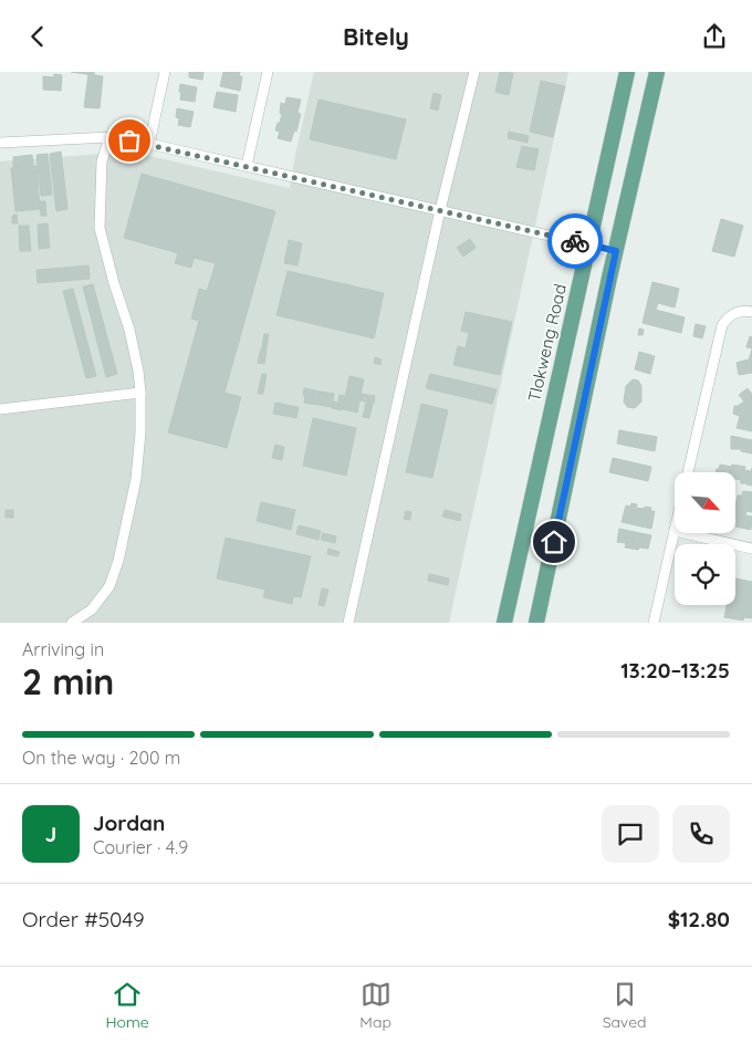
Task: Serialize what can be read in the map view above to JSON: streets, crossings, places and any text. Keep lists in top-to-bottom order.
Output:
{
  "streets": {
    "main road": ["Tlokweng Road"]
  },
  "north": "bottom right",
  "page": {
    "header": "Bitely",
    "heading": ["2 min", "Arriving in", "13:20–13:25"],
    "panel": [
      "Jordan",
      "Courier · 4.9",
      "Order #5049",
      "$12.80"
    ],
    "bar": "On the way · 200 m",
    "round": "J",
    "tabs": ["Home", "Map", "Saved"]
  }
}
